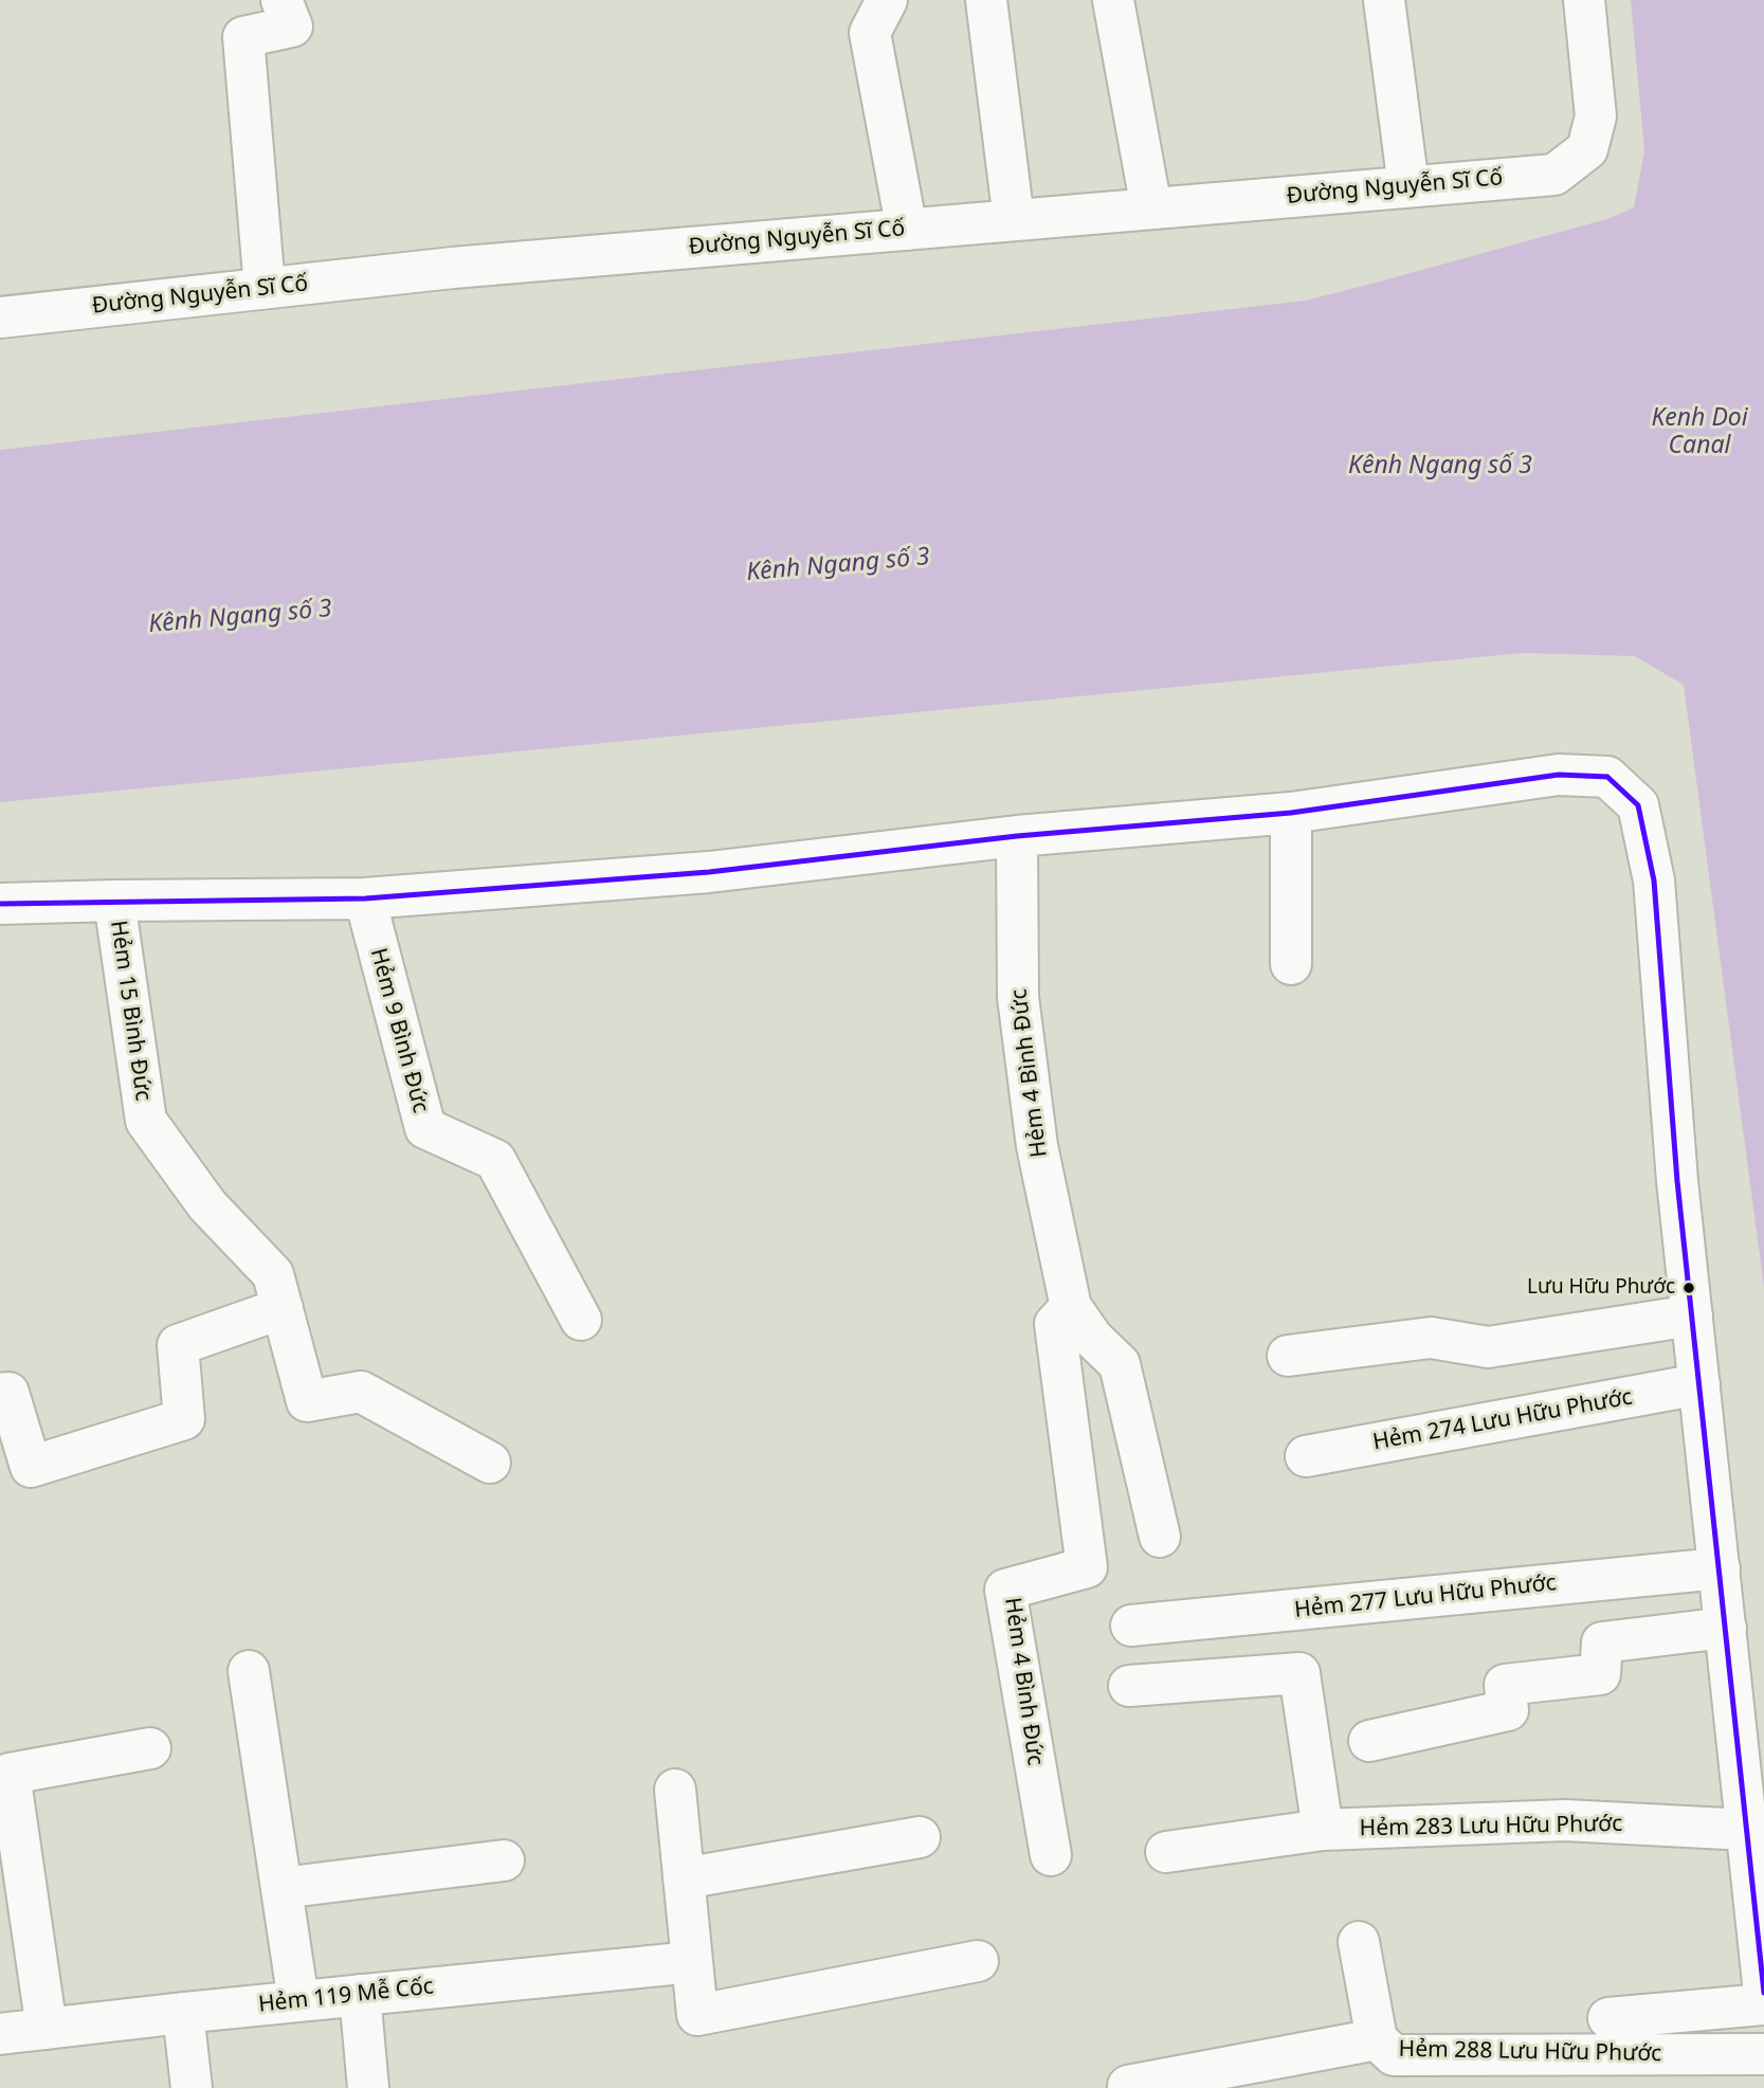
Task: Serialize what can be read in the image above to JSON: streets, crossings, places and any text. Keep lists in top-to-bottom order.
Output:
{
  "streets": {
    "street": [
      "Đường Nguyễn Sĩ Cố",
      "Hẻm 15 Bình Đức",
      "Hẻm 9 Bình Đức",
      "Hẻm 4 Bình Đức",
      "Hẻm 274 Lưu Hữu Phước",
      "Hẻm 277 Lưu Hữu Phước",
      "Hẻm 283 Lưu Hữu Phước",
      "Hẻm 119 Mễ Cốc",
      "Hẻm 288 Lưu Hữu Phước"
    ]
  },
  "water": ["Kenh Doi Canal", "Kênh Ngang số 3"],
  "places": ["Lưu Hữu Phước"]
}
